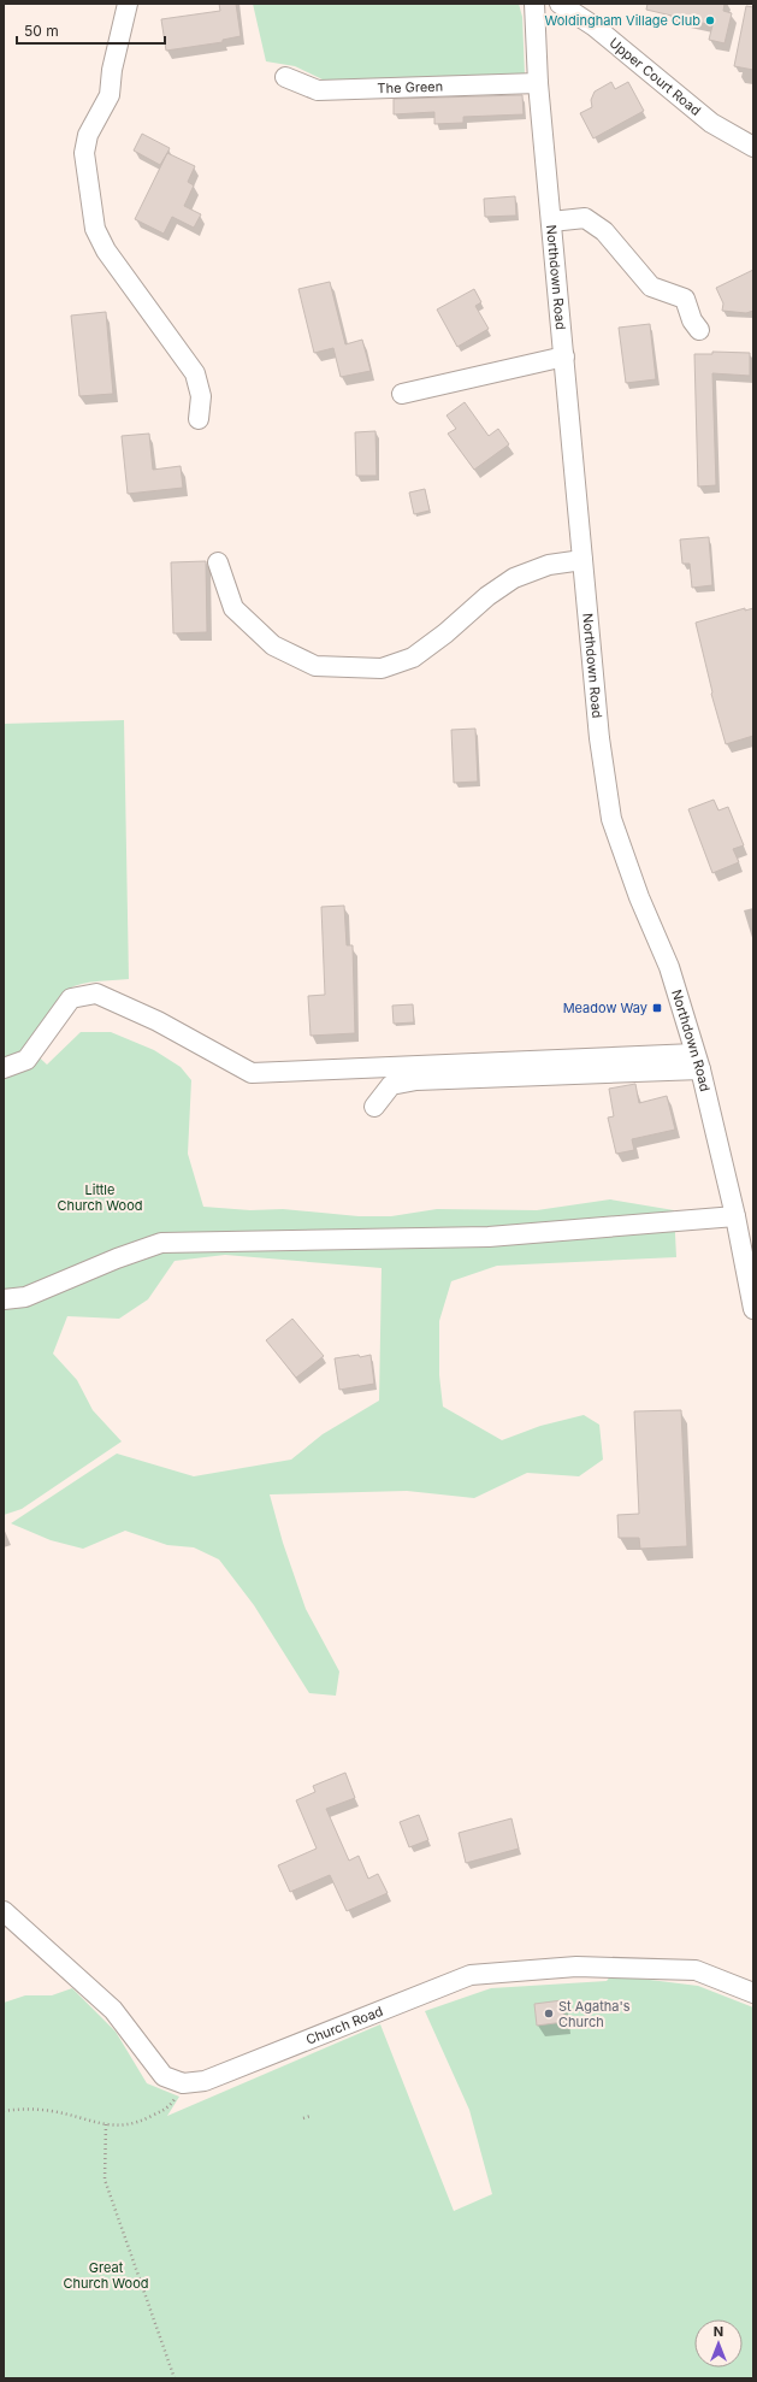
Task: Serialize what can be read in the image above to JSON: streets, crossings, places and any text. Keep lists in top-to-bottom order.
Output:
{
  "streets": {
    "street": [
      "Upper Court Road",
      "The Green",
      "Northdown Road",
      "Church Road"
    ]
  },
  "crossings": [
    ["The Green", "Northdown Road"]
  ],
  "parks": ["Little Church Wood", "Great Church Wood"],
  "places": {
    "other": ["Woldingham Village Club", "St Agatha's Church"],
    "transit": ["Meadow Way"]
  },
  "scale_bar": "50 m",
  "north": "top"
}
